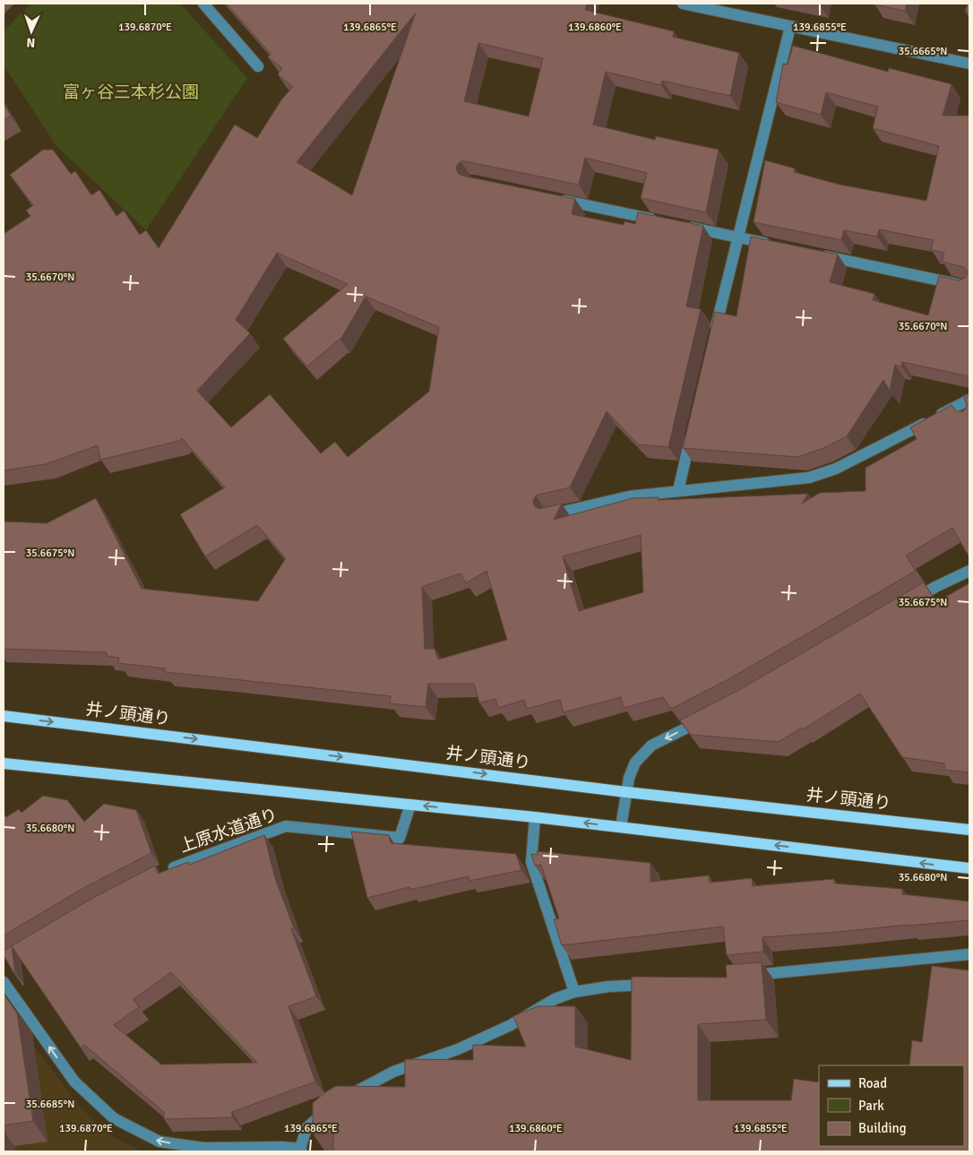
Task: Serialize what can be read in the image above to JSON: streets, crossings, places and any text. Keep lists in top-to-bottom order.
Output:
{
  "streets": {
    "main road": ["井ノ頭通り"],
    "street": ["上原水道通り"]
  },
  "parks": ["富ヶ谷三本杉公園"],
  "legend": ["Road", "Park", "Building"],
  "north": "bottom",
  "coordinates": [
    "139.6870°E",
    "139.6865°E",
    "139.6860°E",
    "139.6855°E",
    "35.6665°N",
    "35.6670°N",
    "35.6675°N",
    "35.6680°N",
    "35.6685°N"
  ]
}
